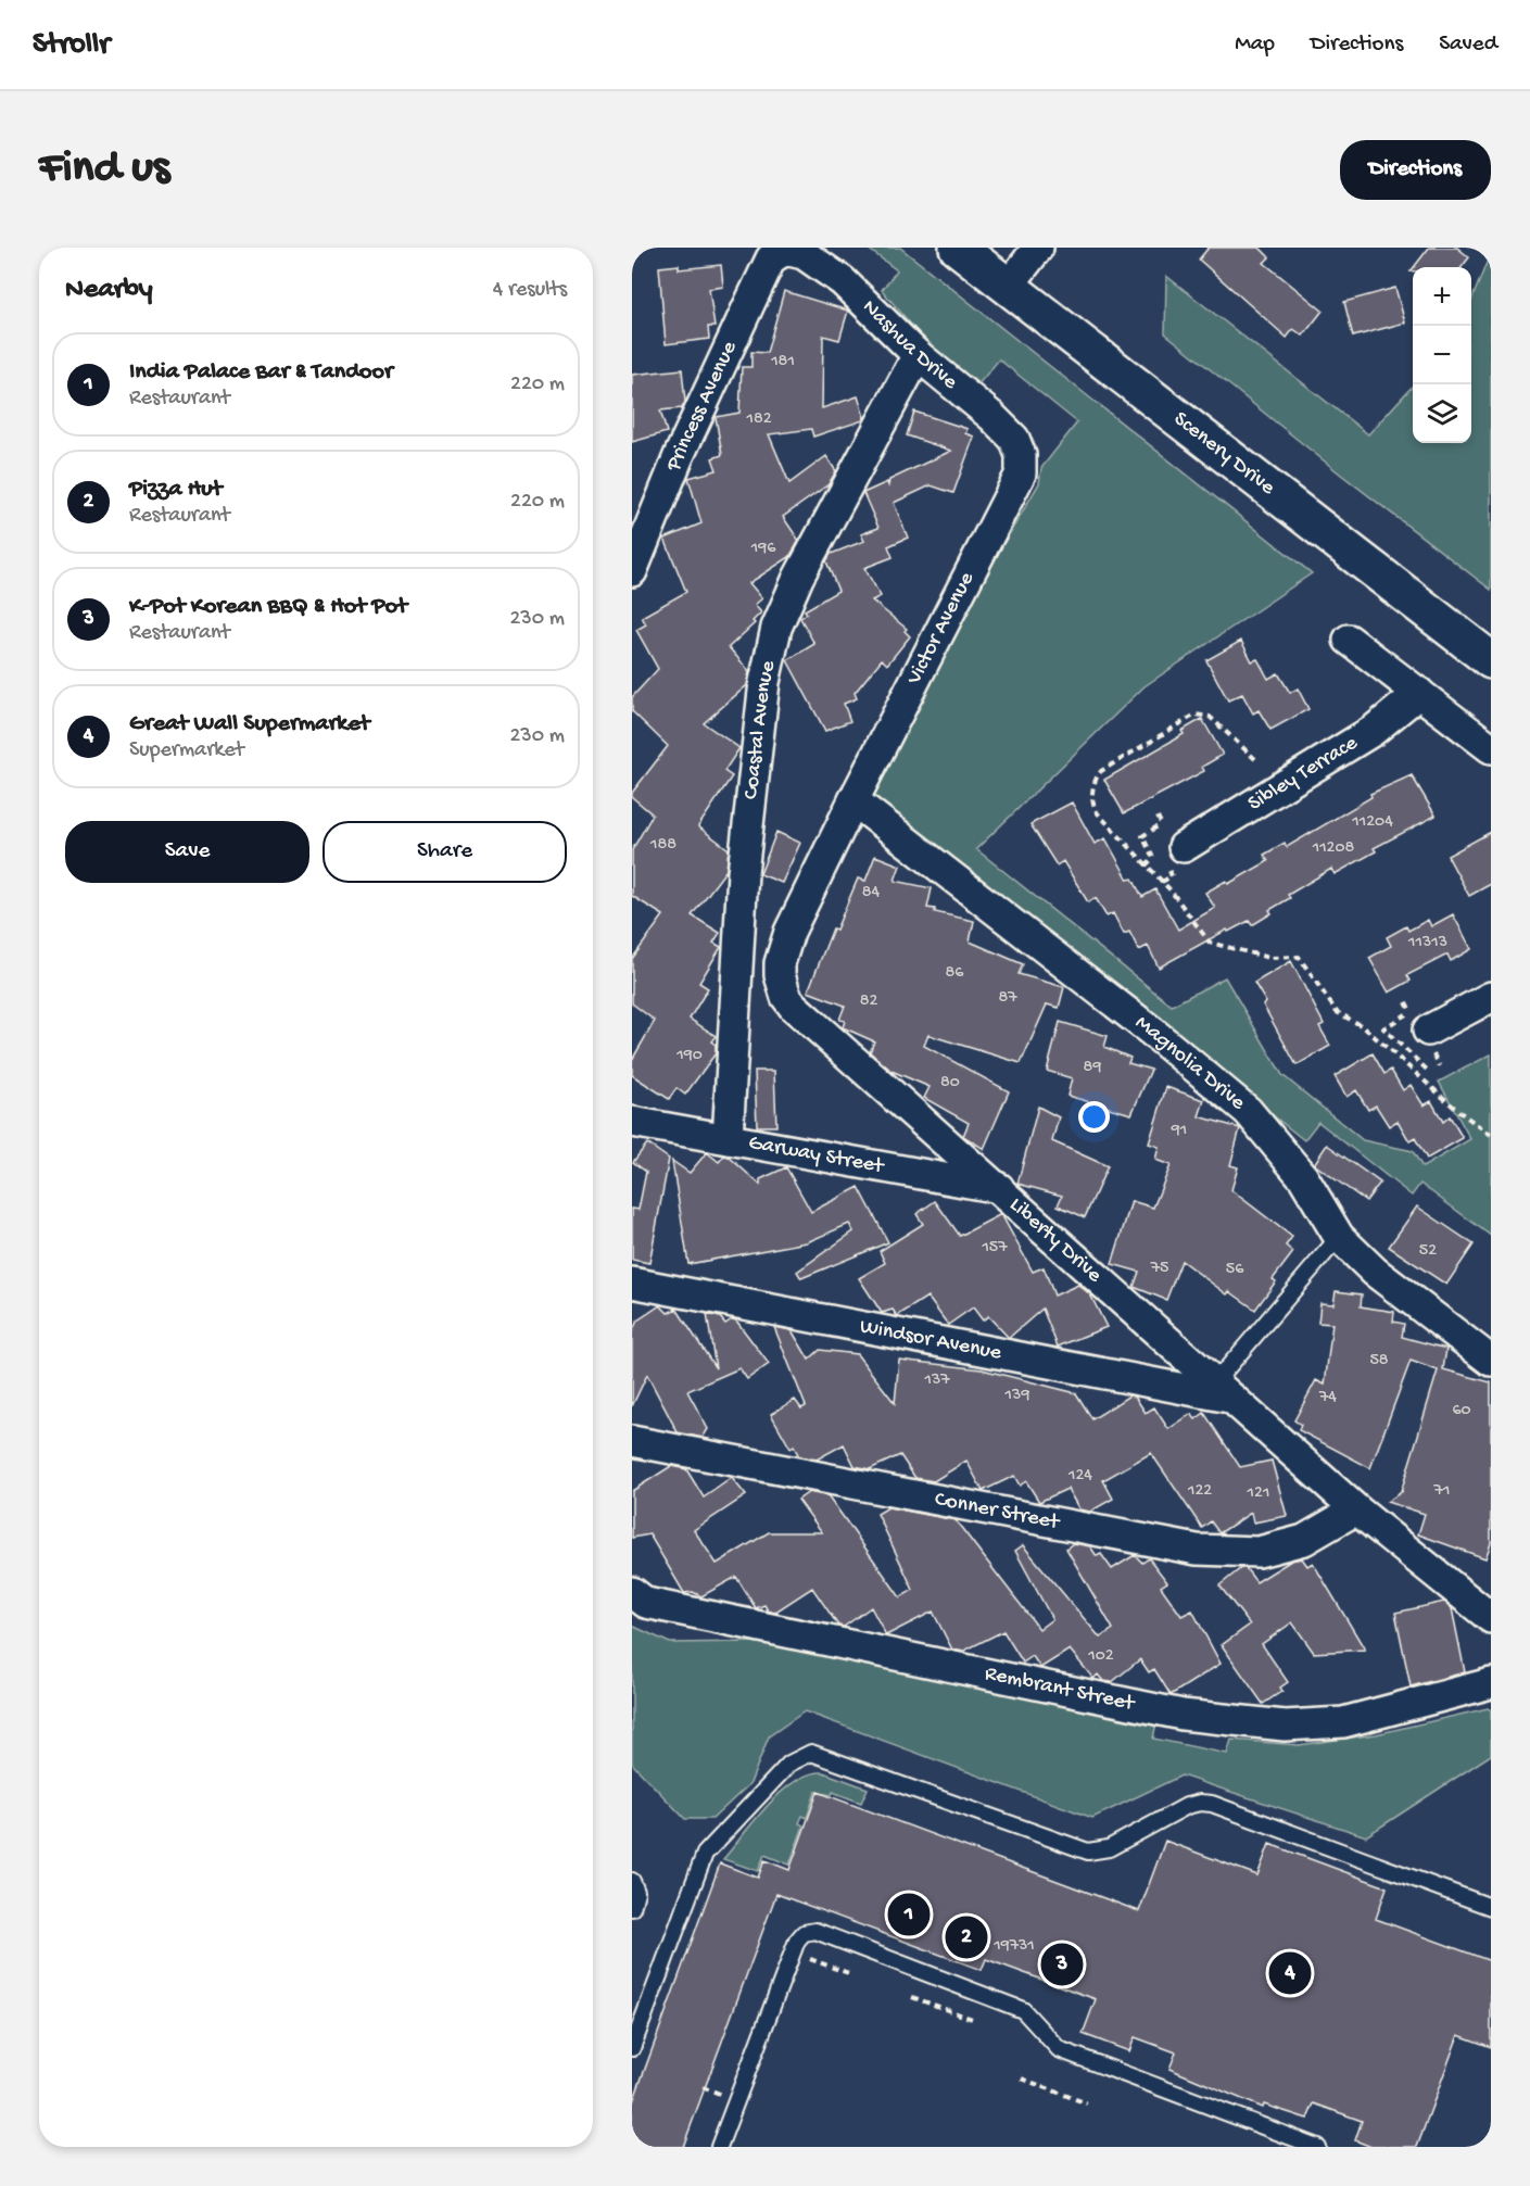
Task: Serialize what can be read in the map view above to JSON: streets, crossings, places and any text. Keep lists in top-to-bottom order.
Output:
{
  "streets": {
    "street": [
      "Nashua Drive",
      "Princess Avenue",
      "Scenery Drive",
      "Victor Avenue",
      "Coastal Avenue",
      "Sibley Terrace",
      "Magnolia Drive",
      "Garway Street",
      "Liberty Drive",
      "Windsor Avenue",
      "Conner Street",
      "Rembrant Street"
    ]
  },
  "crossings": [
    ["Nashua Drive", "Princess Avenue"],
    ["Nashua Drive", "Victor Avenue"],
    ["Nashua Drive", "Coastal Avenue"],
    ["Victor Avenue", "Magnolia Drive"],
    ["Victor Avenue", "Liberty Drive"],
    ["Coastal Avenue", "Garway Street"],
    ["Magnolia Drive", "Liberty Drive"],
    ["Garway Street", "Liberty Drive"],
    ["Liberty Drive", "Windsor Avenue"],
    ["Liberty Drive", "Conner Street"]
  ],
  "house_numbers": [
    "181",
    "182",
    "196",
    "11204",
    "188",
    "11208",
    "84",
    "11313",
    "86",
    "87",
    "82",
    "190",
    "89",
    "80",
    "91",
    "157",
    "52",
    "75",
    "56",
    "58",
    "137",
    "139",
    "74",
    "60",
    "124",
    "122",
    "71",
    "121",
    "102",
    "19731"
  ],
  "page": {
    "header": "Strollr",
    "nav": ["Map", "Directions", "Saved"],
    "buttons": [
      "Directions",
      ["Save", "Share"]
    ],
    "title": "Find us",
    "heading": ["Nearby", "4 results"],
    "map_buttons": ["+", "−"],
    "list": [
      {
        "mark": "1",
        "name": "India Palace Bar & Tandoor",
        "note": "Restaurant",
        "value": "220 m"
      },
      {
        "mark": "2",
        "name": "Pizza Hut",
        "note": "Restaurant",
        "value": "220 m"
      },
      {
        "mark": "3",
        "name": "K-Pot Korean BBQ & Hot Pot",
        "note": "Restaurant",
        "value": "230 m"
      },
      {
        "mark": "4",
        "name": "Great Wall Supermarket",
        "note": "Supermarket",
        "value": "230 m"
      }
    ],
    "pins": [
      "1",
      "2",
      "3",
      "4"
    ]
  }
}
